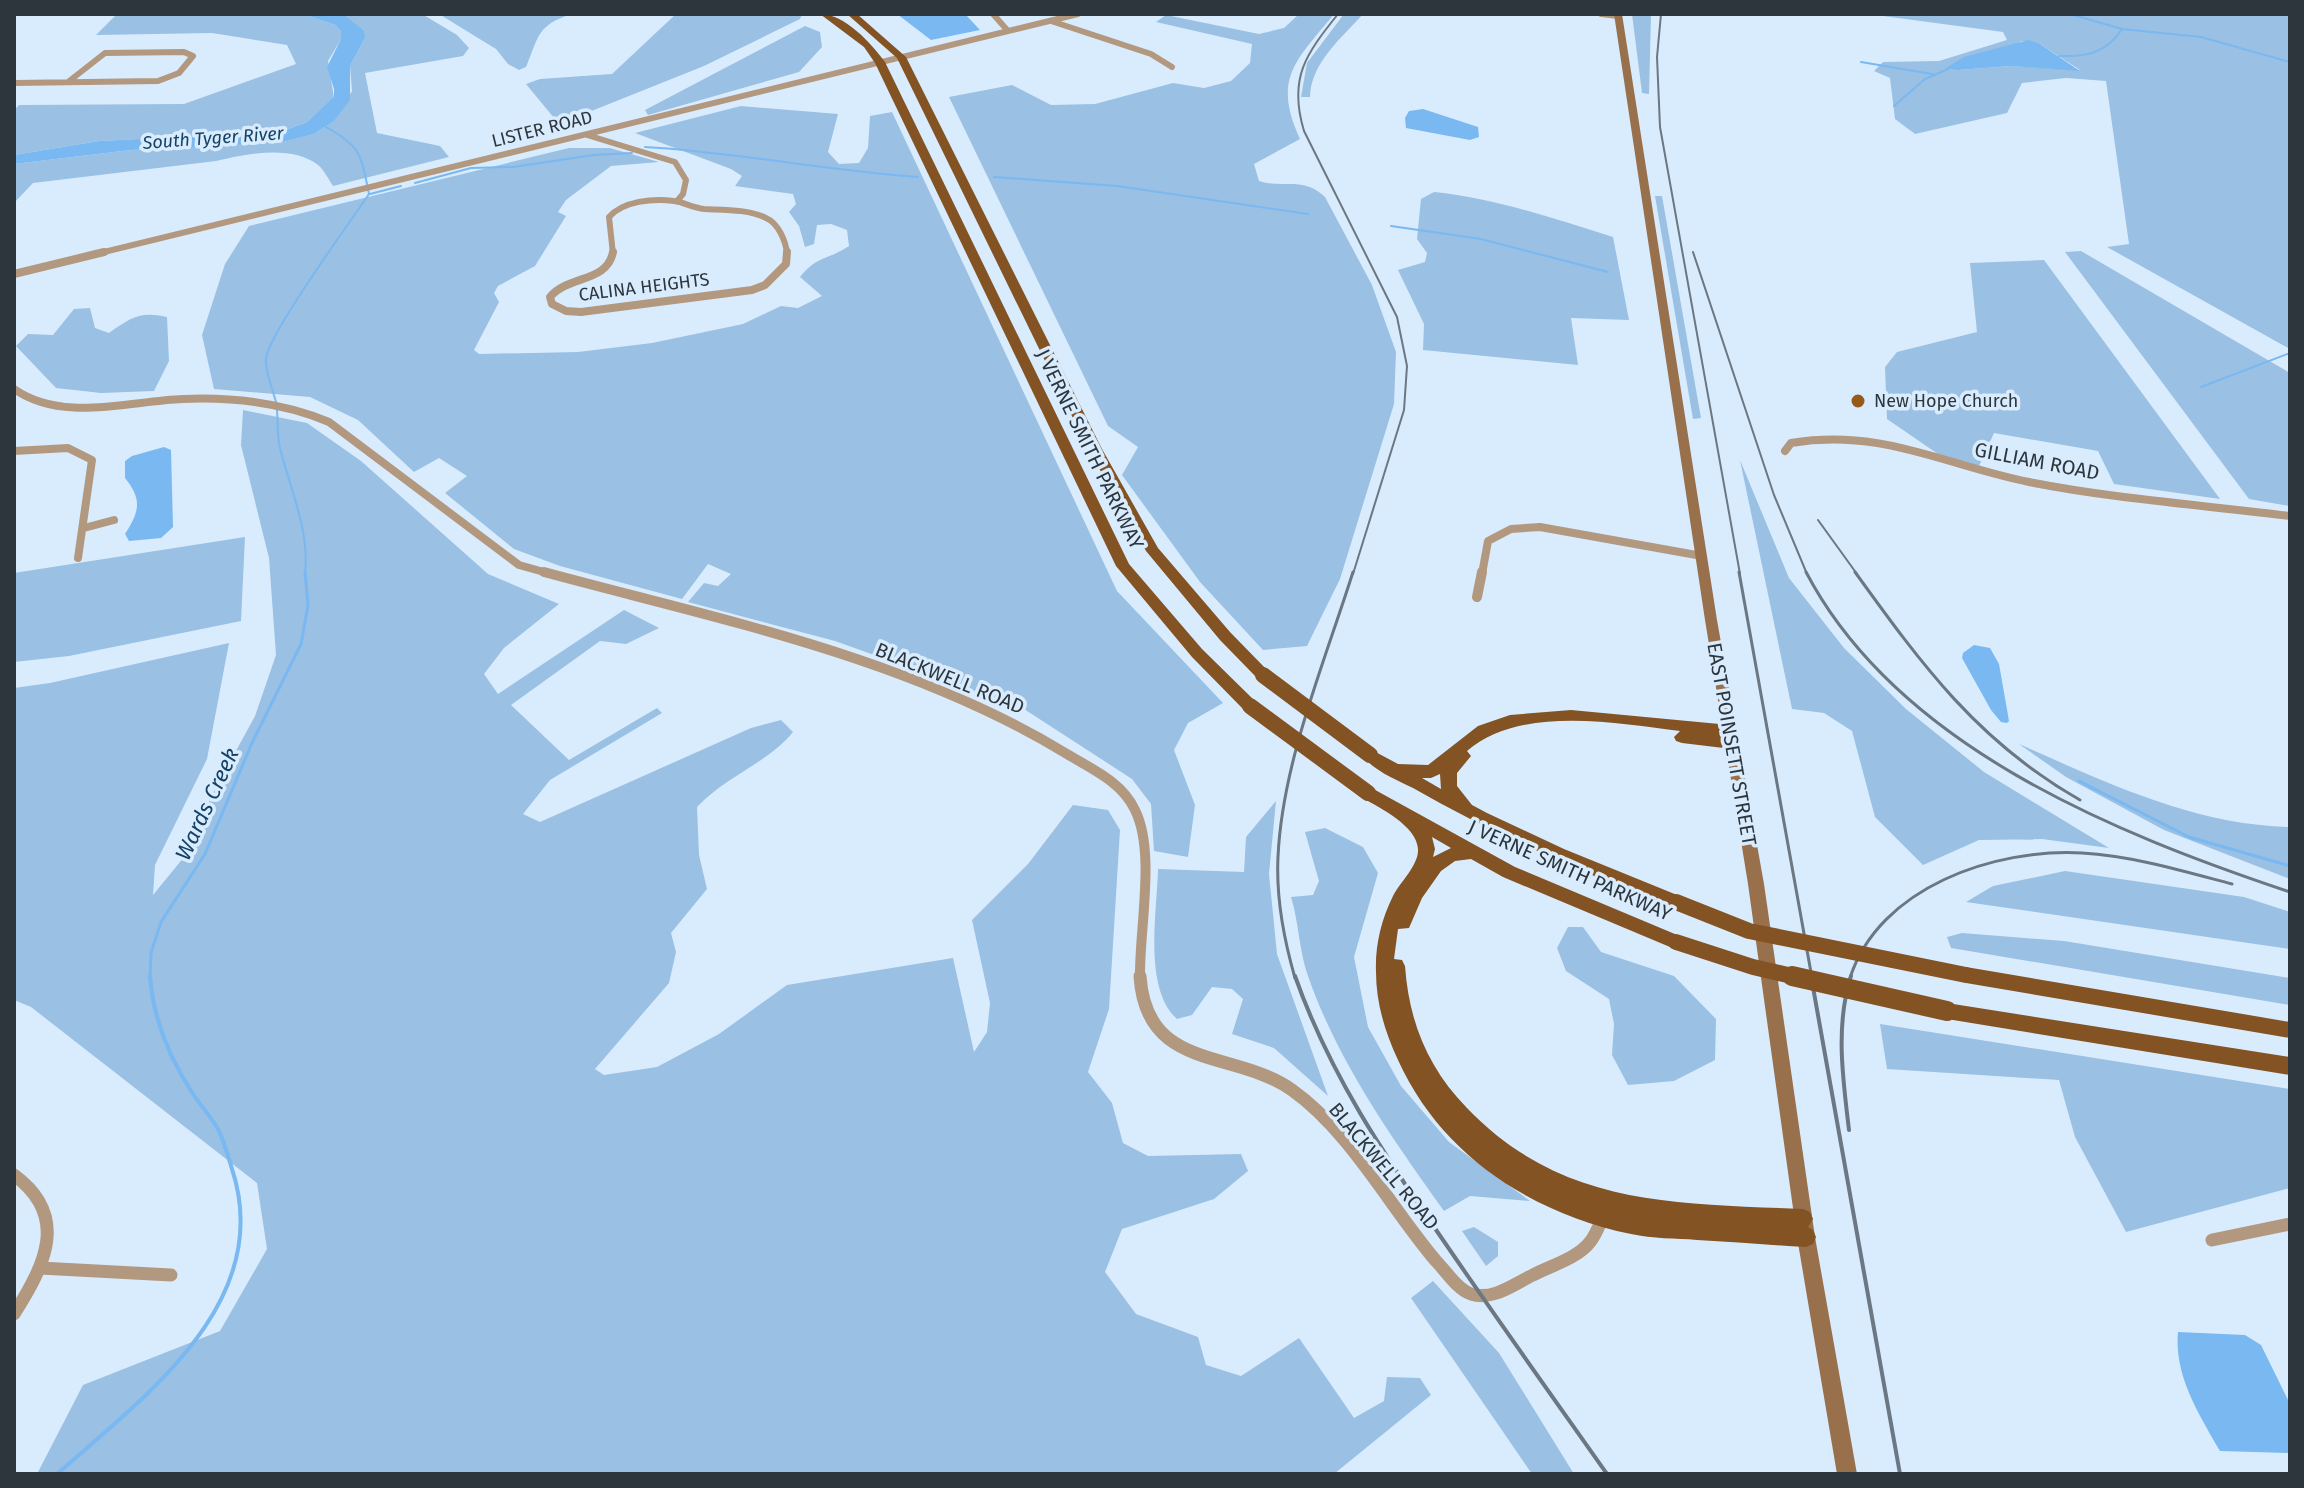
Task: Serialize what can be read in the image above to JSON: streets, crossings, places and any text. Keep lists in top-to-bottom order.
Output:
{
  "streets": {
    "main road": ["J VERNE SMITH PARKWAY", "EAST POINSETT STREET"],
    "street": [
      "LISTER ROAD",
      "CALINA HEIGHTS",
      "GILLIAM ROAD",
      "BLACKWELL ROAD"
    ]
  },
  "crossings": [
    ["LISTER ROAD", "J VERNE SMITH PARKWAY"]
  ],
  "water": ["South Tyger River", "Wards Creek"],
  "places": ["New Hope Church"]
}
